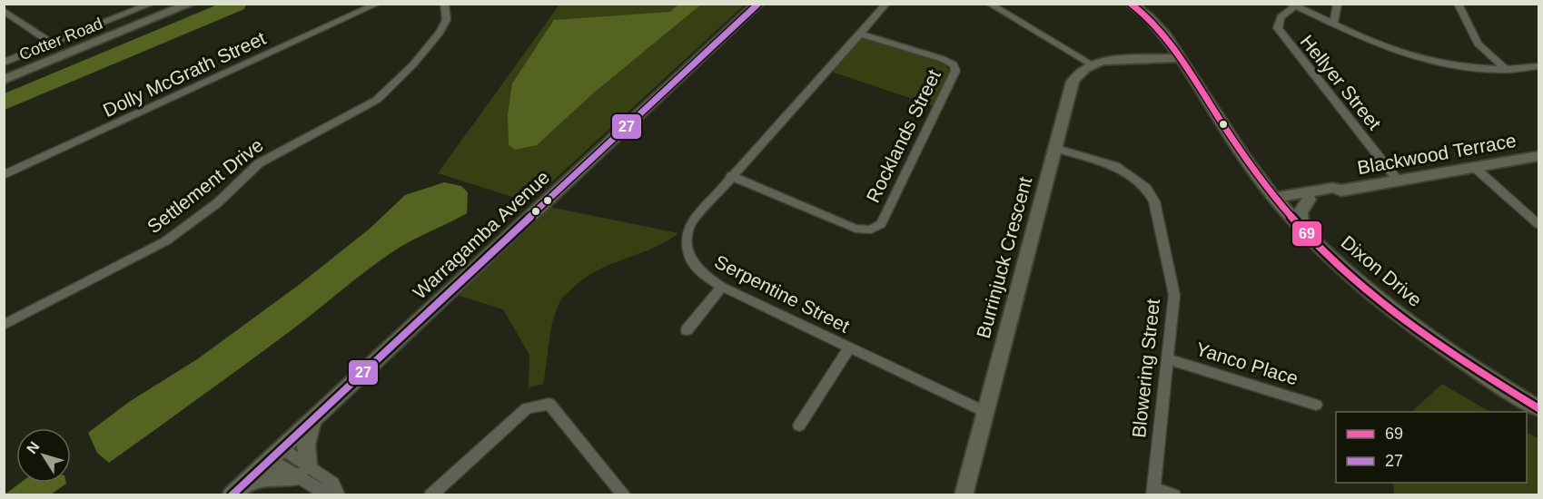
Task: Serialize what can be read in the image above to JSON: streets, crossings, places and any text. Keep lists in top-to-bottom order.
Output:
{
  "streets": {
    "main road": [
      "Cotter Road",
      "Blackwood Terrace",
      "Warragamba Avenue",
      "Burrinjuck Crescent",
      "Dixon Drive"
    ],
    "street": [
      "Dolly McGrath Street",
      "Hellyer Street",
      "Rocklands Street",
      "Settlement Drive",
      "Serpentine Street",
      "Yanco Place",
      "Blowering Street"
    ]
  },
  "crossings": [
    ["Hellyer Street", "Blackwood Terrace"],
    ["Rocklands Street", "Serpentine Street"],
    ["Blackwood Terrace", "Dixon Drive"],
    ["Burrinjuck Crescent", "Dixon Drive"],
    ["Burrinjuck Crescent", "Serpentine Street"],
    ["Burrinjuck Crescent", "Blowering Street"],
    ["Yanco Place", "Blowering Street"]
  ],
  "lines": ["transit line 69", "transit line 27"],
  "legend": ["69", "27"],
  "north": "top left"
}
